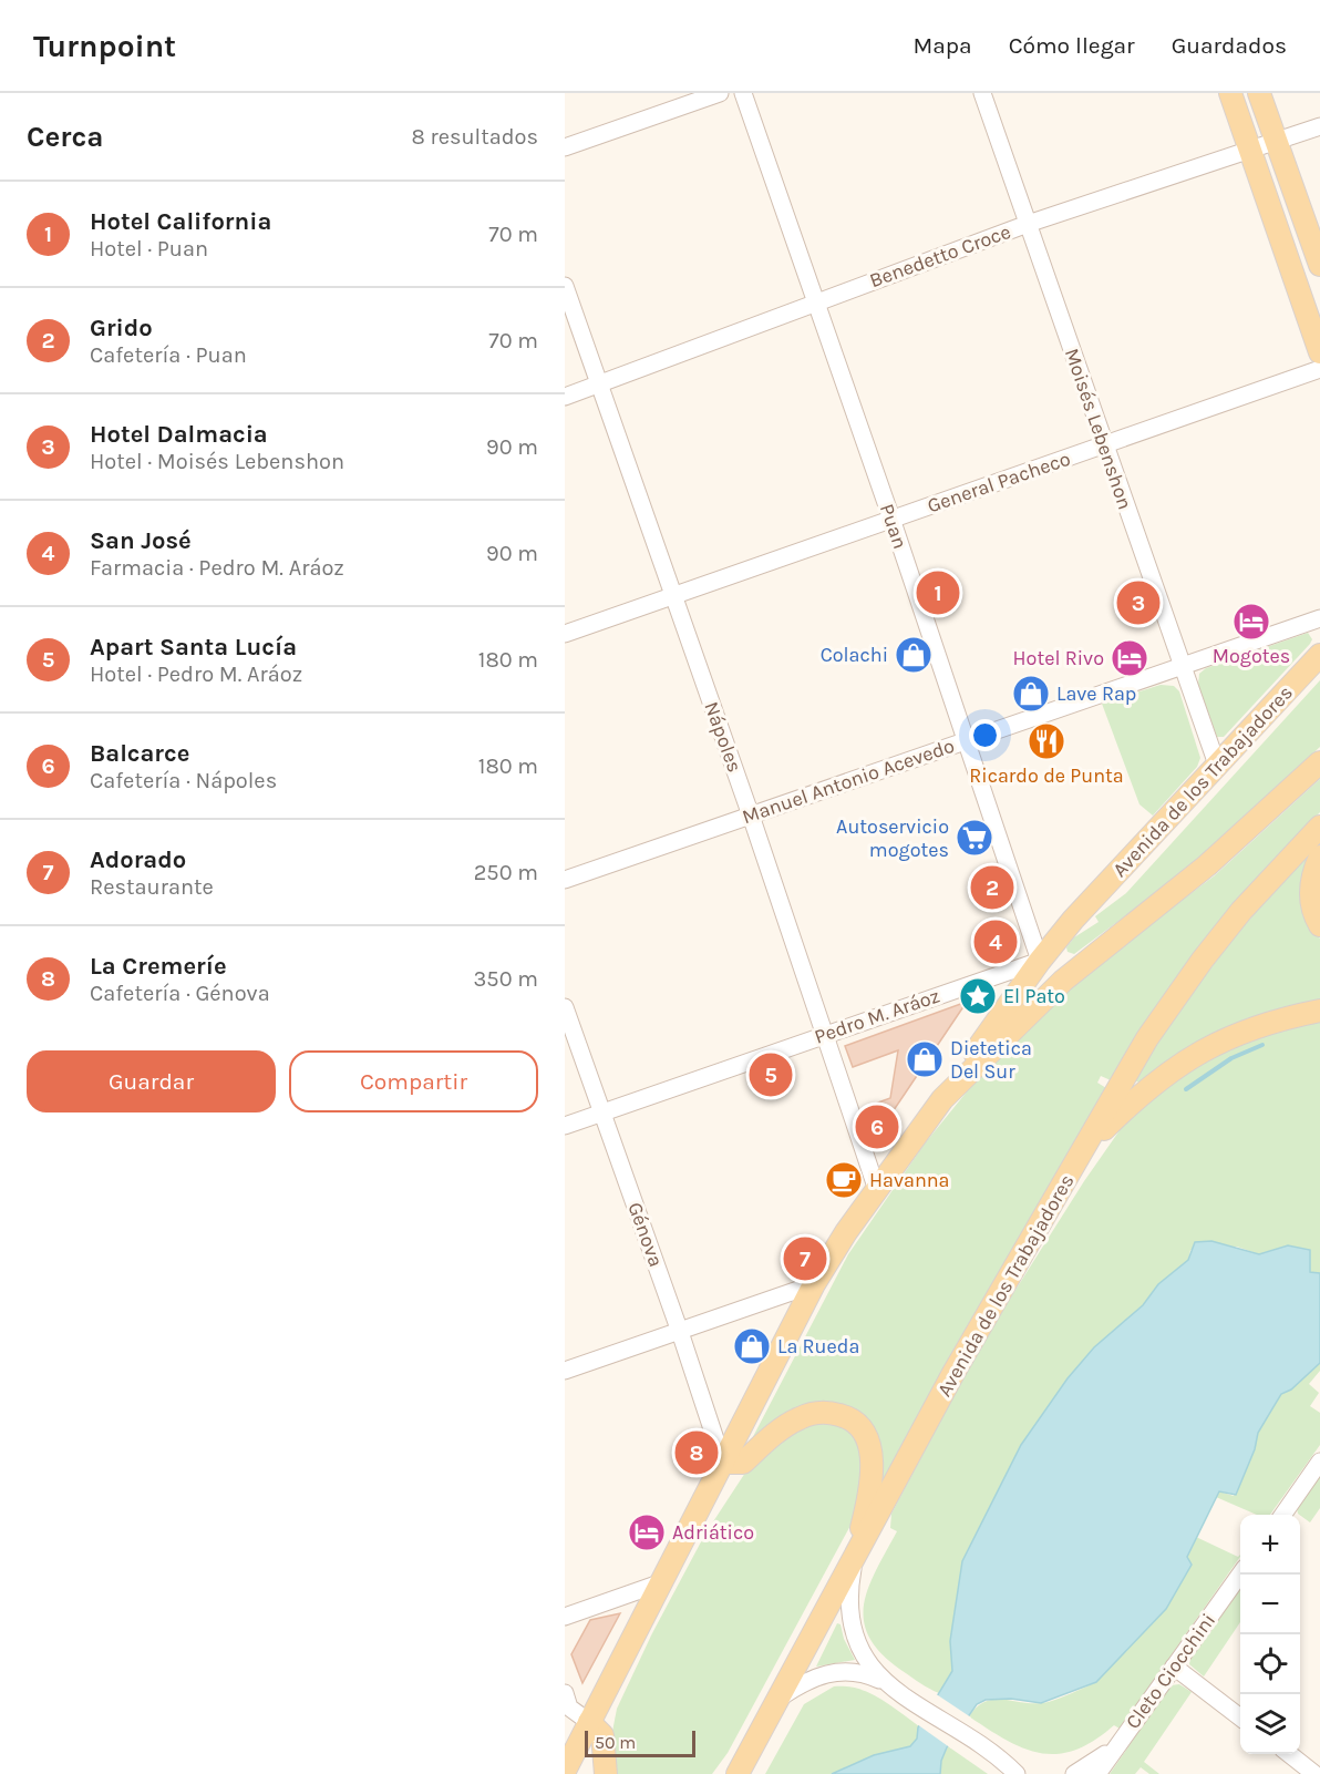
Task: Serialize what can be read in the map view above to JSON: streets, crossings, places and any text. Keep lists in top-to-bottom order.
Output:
{
  "streets": {
    "main road": ["Avenida de los Trabajadores"],
    "street": [
      "Benedetto Croce",
      "Moisés Lebenshon",
      "General Pacheco",
      "Puan",
      "Nápoles",
      "Manuel Antonio Acevedo",
      "Pedro M. Aráoz",
      "Génova",
      "Cleto Ciocchini"
    ]
  },
  "crossings": [
    ["Benedetto Croce", "Moisés Lebenshon"],
    ["Benedetto Croce", "Puan"],
    ["Benedetto Croce", "Nápoles"],
    ["Moisés Lebenshon", "General Pacheco"],
    ["Moisés Lebenshon", "Manuel Antonio Acevedo"],
    ["Moisés Lebenshon", "Avenida de los Trabajadores"],
    ["General Pacheco", "Puan"],
    ["General Pacheco", "Nápoles"],
    ["Puan", "Manuel Antonio Acevedo"],
    ["Puan", "Avenida de los Trabajadores"],
    ["Puan", "Pedro M. Aráoz"],
    ["Nápoles", "Manuel Antonio Acevedo"],
    ["Nápoles", "Avenida de los Trabajadores"],
    ["Nápoles", "Pedro M. Aráoz"],
    ["Avenida de los Trabajadores", "Pedro M. Aráoz"],
    ["Avenida de los Trabajadores", "Génova"],
    ["Pedro M. Aráoz", "Génova"]
  ],
  "places": {
    "hotel": ["Mogotes", "Hotel Rivo", "Adriático"],
    "shop": [
      "Colachi",
      "Lave Rap",
      "Dietetica Del Sur",
      "La Rueda"
    ],
    "restaurant": ["Ricardo de Punta"],
    "supermarket": ["Autoservicio mogotes"],
    "place": ["El Pato"],
    "cafe": ["Havanna"]
  },
  "scale_bar": "50 m",
  "page": {
    "header": "Turnpoint",
    "nav": ["Mapa", "Cómo llegar", "Guardados"],
    "heading": ["Cerca", "8 resultados"],
    "list": [
      {
        "mark": "1",
        "name": "Hotel California",
        "note": "Hotel · Puan",
        "value": "70 m"
      },
      {
        "mark": "2",
        "name": "Grido",
        "note": "Cafetería · Puan",
        "value": "70 m"
      },
      {
        "mark": "3",
        "name": "Hotel Dalmacia",
        "note": "Hotel · Moisés Lebenshon",
        "value": "90 m"
      },
      {
        "mark": "4",
        "name": "San José",
        "note": "Farmacia · Pedro M. Aráoz",
        "value": "90 m"
      },
      {
        "mark": "5",
        "name": "Apart Santa Lucía",
        "note": "Hotel · Pedro M. Aráoz",
        "value": "180 m"
      },
      {
        "mark": "6",
        "name": "Balcarce",
        "note": "Cafetería · Nápoles",
        "value": "180 m"
      },
      {
        "mark": "7",
        "name": "Adorado",
        "note": "Restaurante",
        "value": "250 m"
      },
      {
        "mark": "8",
        "name": "La Cremeríe",
        "note": "Cafetería · Génova",
        "value": "350 m"
      }
    ],
    "pins": [
      "1",
      "3",
      "2",
      "4",
      "5",
      "6",
      "7",
      "8"
    ],
    "buttons": ["Guardar", "Compartir"],
    "map_buttons": ["+", "−"],
    "scale": "50 m"
  }
}
